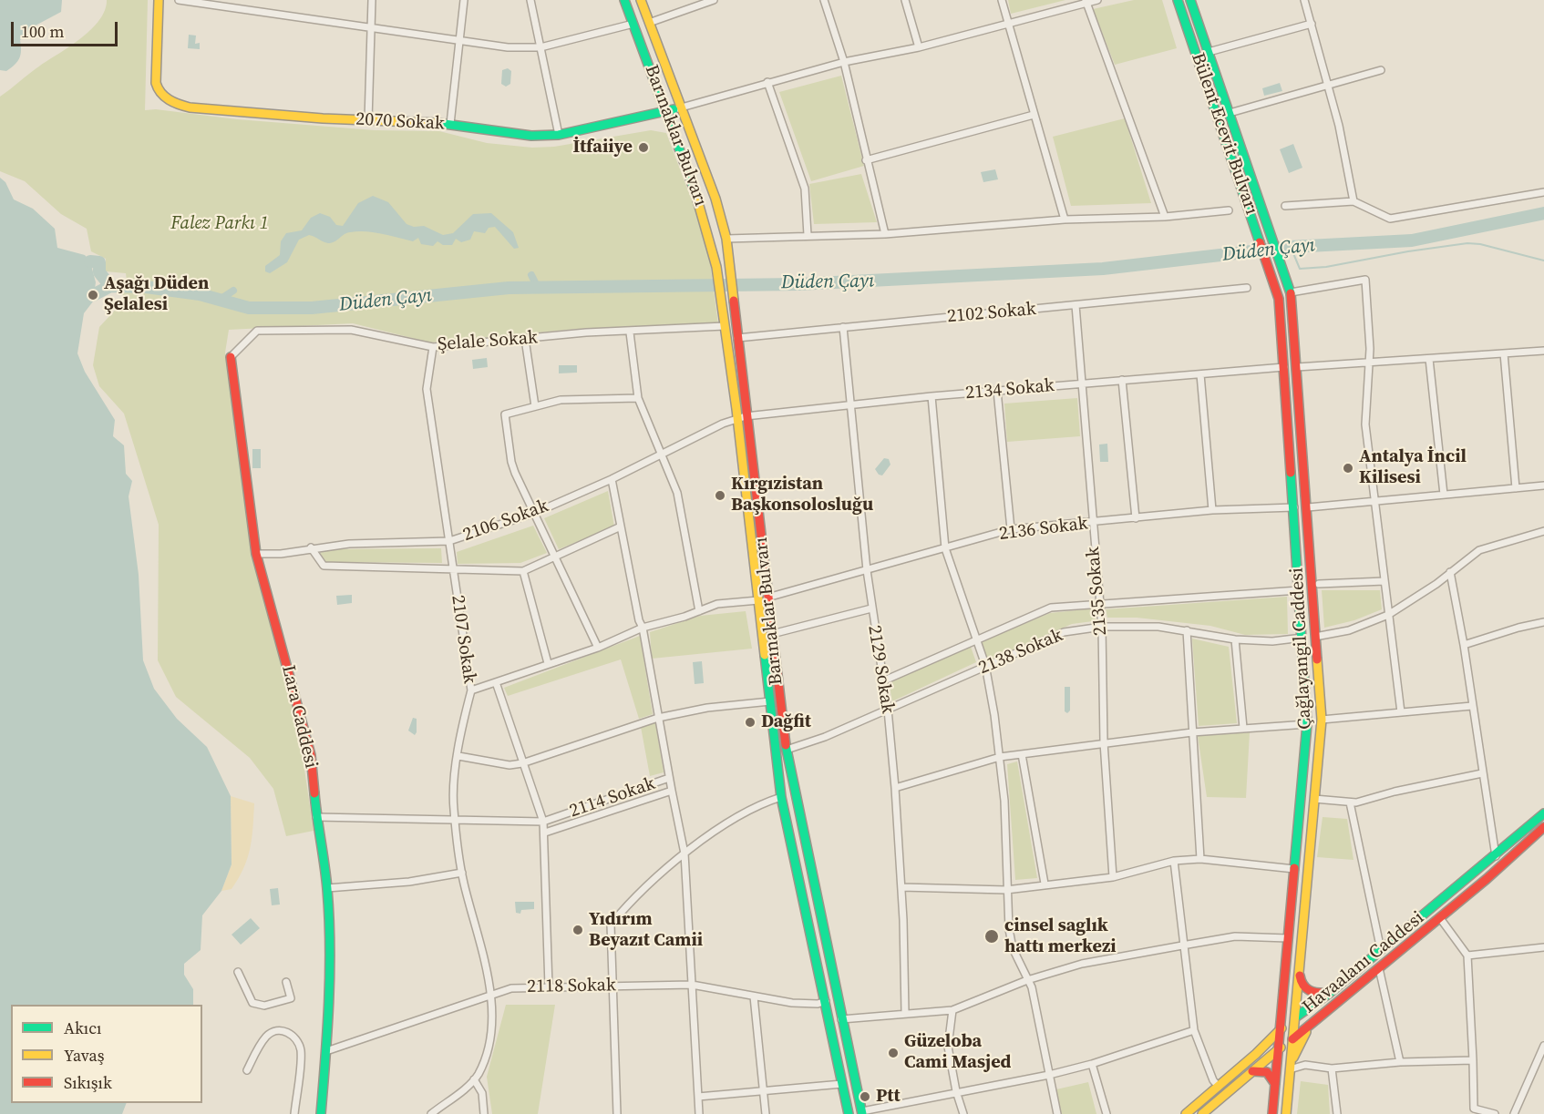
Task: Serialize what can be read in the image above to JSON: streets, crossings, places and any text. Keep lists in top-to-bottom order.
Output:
{
  "streets": {
    "main road": [
      "2070 Sokak",
      "Bülent Ecevit Bulvarı",
      "Barınaklar Bulvarı",
      "Çağlayangil Caddesi",
      "Lara Caddesi",
      "Havaalanı Caddesi"
    ],
    "street": [
      "2102 Sokak",
      "Şelale Sokak",
      "2134 Sokak",
      "2106 Sokak",
      "2136 Sokak",
      "2135 Sokak",
      "2107 Sokak",
      "2138 Sokak",
      "2129 Sokak",
      "2114 Sokak",
      "2118 Sokak"
    ]
  },
  "crossings": [
    ["2070 Sokak", "Barınaklar Bulvarı"],
    ["Bülent Ecevit Bulvarı", "Çağlayangil Caddesi"],
    ["Barınaklar Bulvarı", "2102 Sokak"],
    ["Barınaklar Bulvarı", "Şelale Sokak"],
    ["Barınaklar Bulvarı", "2134 Sokak"],
    ["Barınaklar Bulvarı", "2106 Sokak"],
    ["Barınaklar Bulvarı", "2136 Sokak"],
    ["Barınaklar Bulvarı", "2138 Sokak"],
    ["Barınaklar Bulvarı", "2118 Sokak"],
    ["2102 Sokak", "2135 Sokak"],
    ["2102 Sokak", "2129 Sokak"],
    ["Şelale Sokak", "2107 Sokak"],
    ["Şelale Sokak", "Lara Caddesi"],
    ["2134 Sokak", "2106 Sokak"],
    ["2134 Sokak", "2135 Sokak"],
    ["2134 Sokak", "Çağlayangil Caddesi"],
    ["2134 Sokak", "2129 Sokak"],
    ["2106 Sokak", "2107 Sokak"],
    ["2106 Sokak", "Lara Caddesi"],
    ["2106 Sokak", "2114 Sokak"],
    ["2136 Sokak", "2135 Sokak"],
    ["2136 Sokak", "Çağlayangil Caddesi"],
    ["2136 Sokak", "2129 Sokak"],
    ["2135 Sokak", "2138 Sokak"],
    ["2107 Sokak", "2114 Sokak"],
    ["2107 Sokak", "2118 Sokak"],
    ["Çağlayangil Caddesi", "2138 Sokak"],
    ["Çağlayangil Caddesi", "Havaalanı Caddesi"],
    ["2138 Sokak", "2129 Sokak"],
    ["Lara Caddesi", "2114 Sokak"],
    ["Lara Caddesi", "2118 Sokak"]
  ],
  "water": ["Düden Çayı"],
  "parks": ["Falez Parkı 1"],
  "places": [
    "İtfaiiye",
    "Aşağı Düden Şelalesi",
    "Antalya İncil Kilisesi",
    "Kırgızistan Başkonsolosluğu",
    "Dağfit",
    "Yıdırım Beyazıt Camii",
    "cinsel saglık hattı merkezi",
    "Güzeloba Cami Masjed",
    "Ptt"
  ],
  "legend": ["Akıcı", "Yavaş", "Sıkışık"],
  "scale_bar": "100 m"
}
